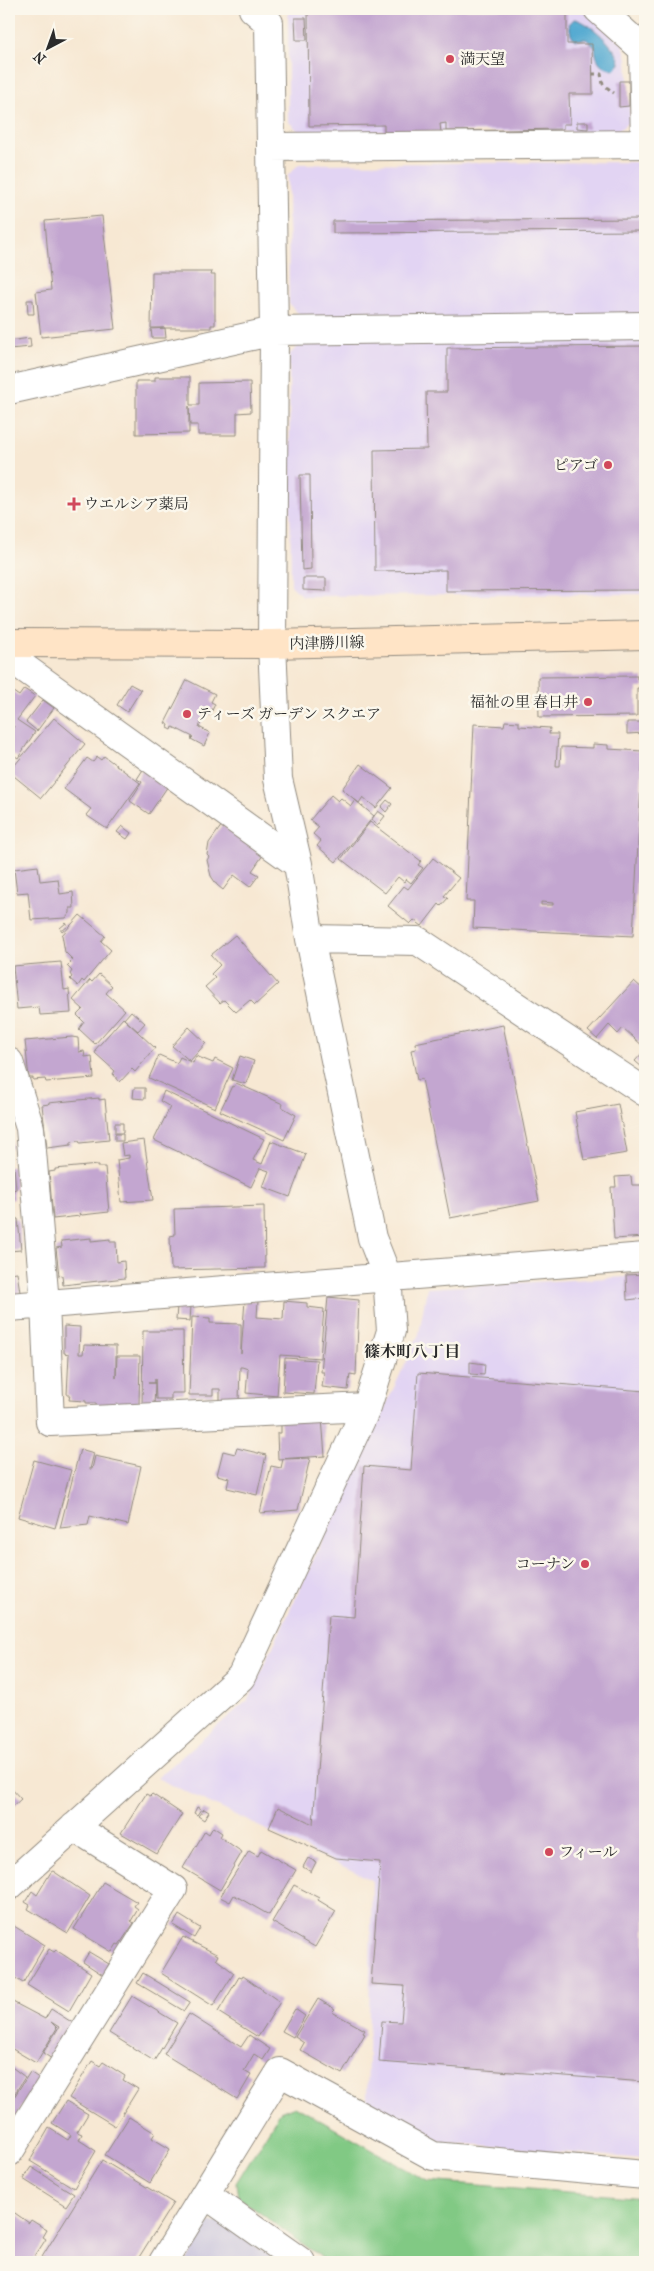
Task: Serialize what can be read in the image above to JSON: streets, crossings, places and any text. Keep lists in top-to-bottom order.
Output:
{
  "streets": {
    "main road": ["内津勝川線"]
  },
  "districts": ["篠木町八丁目"],
  "places": {
    "other": [
      "満天望",
      "ピアゴ",
      "福祉の里 春日井",
      "ティーズ ガーデン スクエア",
      "コーナン",
      "フィール"
    ],
    "health": ["ウエルシア薬局"]
  },
  "north": "bottom left"
}
